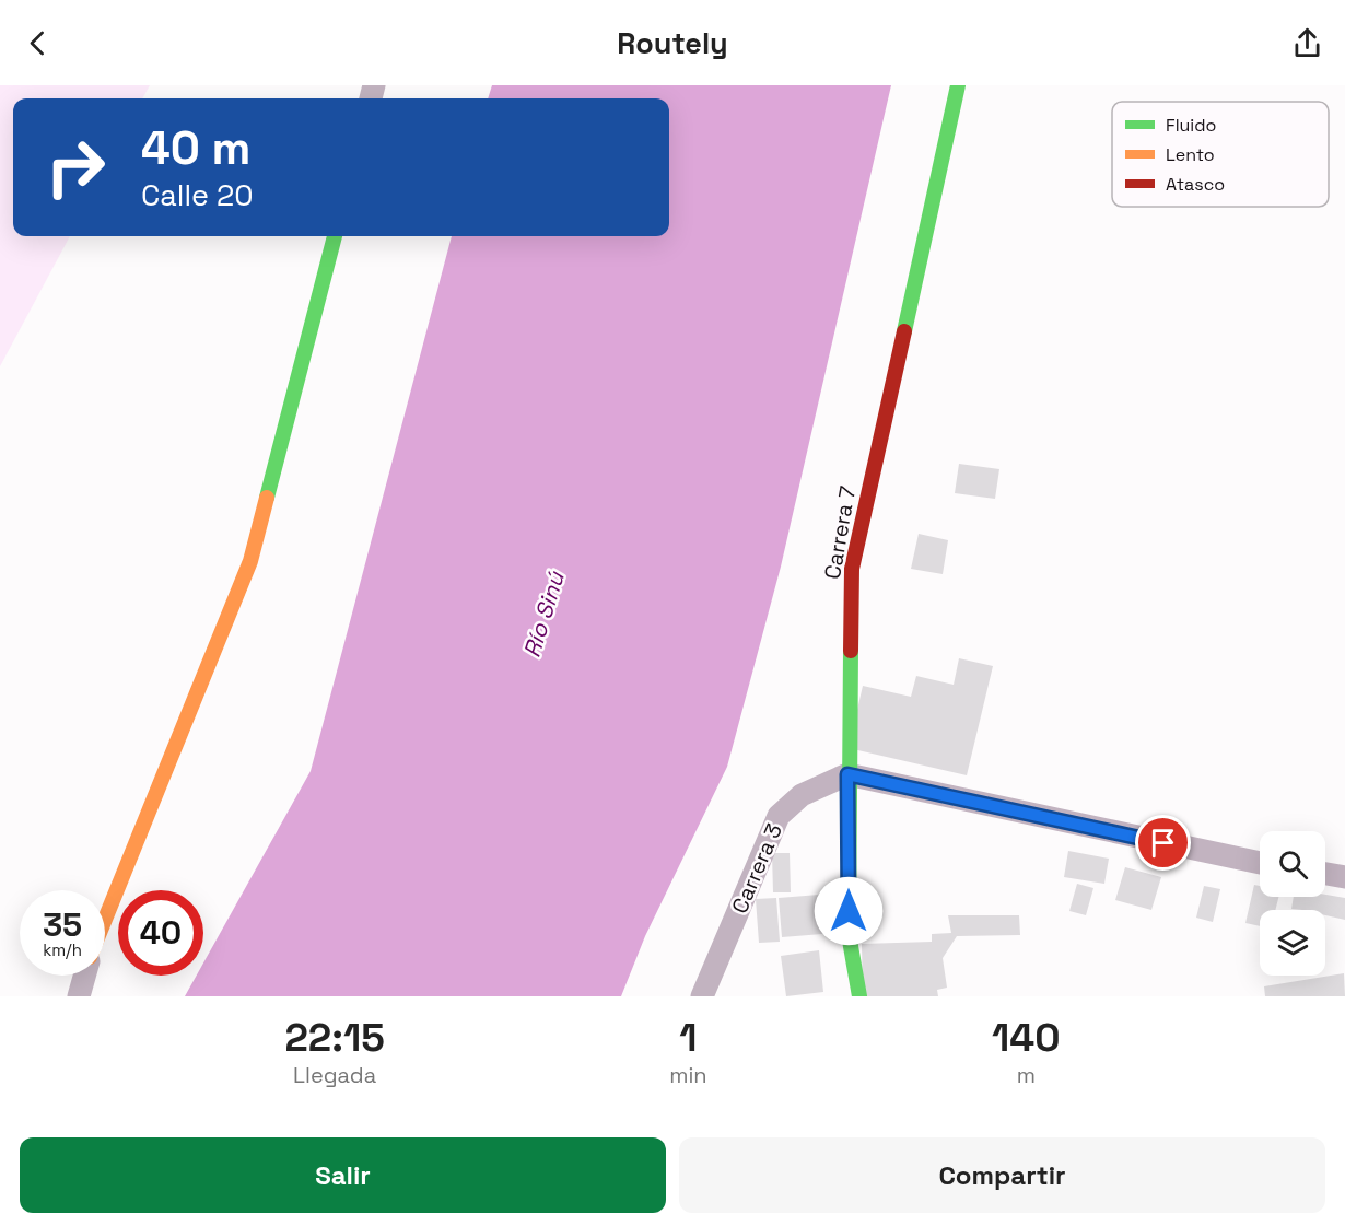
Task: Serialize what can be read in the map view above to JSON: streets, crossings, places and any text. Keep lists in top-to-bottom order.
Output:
{
  "streets": {
    "street": ["Carrera 7", "Carrera 3"]
  },
  "crossings": [
    ["Carrera 7", "Carrera 3"]
  ],
  "water": ["Río Sinú"],
  "legend": ["Fluido", "Lento", "Atasco"],
  "page": {
    "header": "Routely",
    "turn": ["40 m", "Calle 20"],
    "speed": "35 km/h",
    "limit": "40",
    "eta": [
      "22:15",
      "Llegada",
      "1",
      "min",
      "140",
      "m"
    ],
    "buttons": ["Salir", "Compartir"]
  }
}
